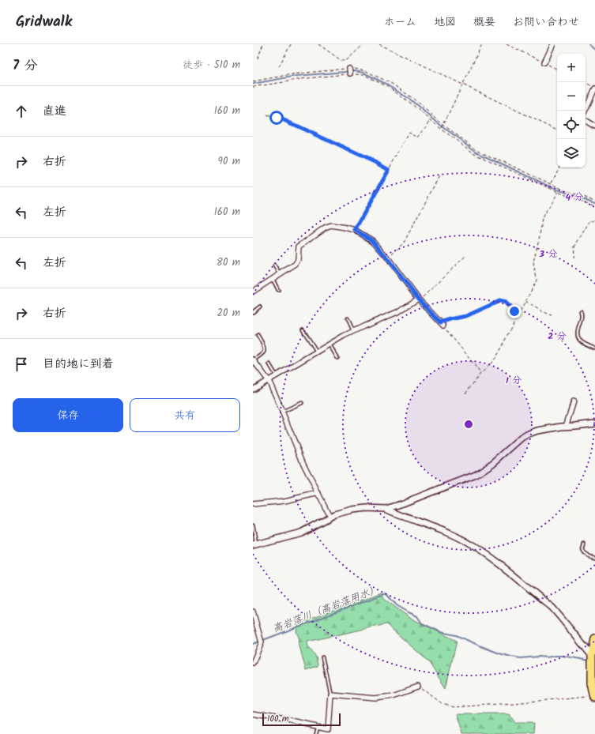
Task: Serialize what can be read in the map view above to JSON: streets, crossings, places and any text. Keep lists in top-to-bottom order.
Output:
{
  "water": ["高岩落川（高岩落用水）"],
  "scale_bar": "100 m",
  "page": {
    "header": "Gridwalk",
    "nav": [
      "ホーム",
      "地図",
      "概要",
      "お問い合わせ"
    ],
    "heading": ["7 分", "徒歩 · 510 m"],
    "map_buttons": ["+", "−"],
    "list": [
      ["直進", "160 m"],
      ["右折", "90 m"],
      ["左折", "160 m"],
      ["左折", "80 m"],
      ["右折", "20 m"],
      "目的地に到着"
    ],
    "buttons": ["保存", "共有"],
    "scale": "100 m"
  },
  "rings": [
    "4 分",
    "3 分",
    "2 分",
    "1 分"
  ]
}
